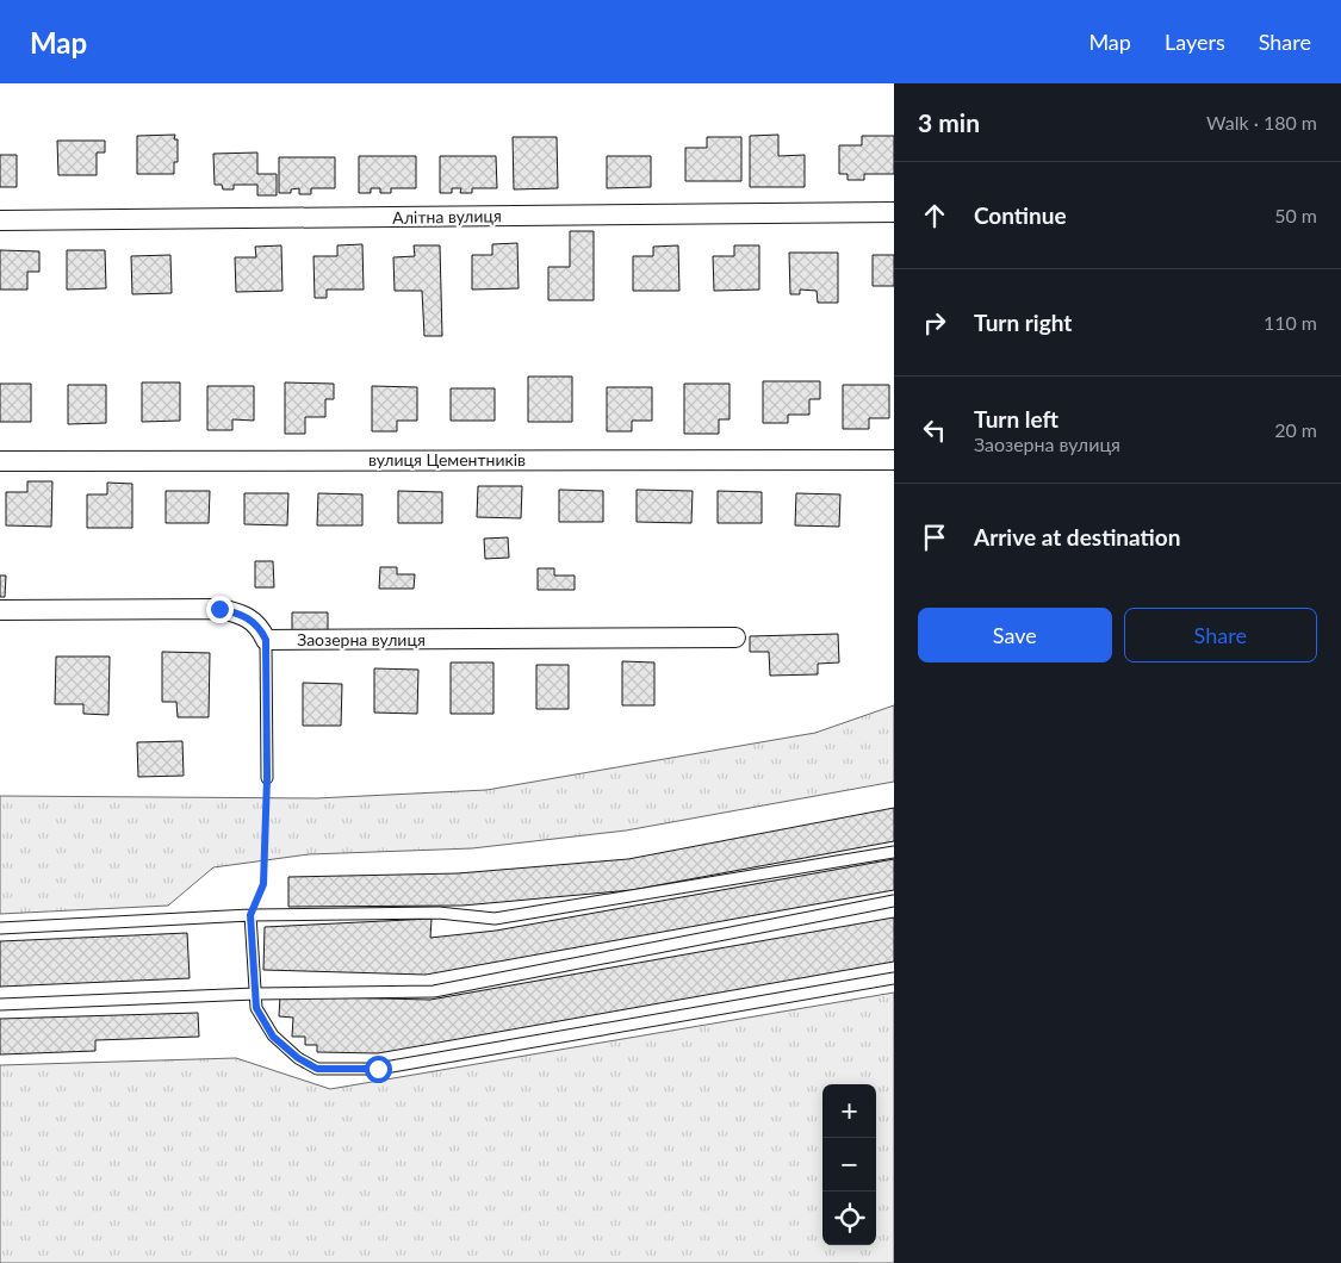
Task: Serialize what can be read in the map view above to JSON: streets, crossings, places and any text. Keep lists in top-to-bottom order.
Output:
{
  "streets": {
    "street": ["Алітна вулиця", "вулиця Цементників", "Заозерна вулиця"]
  },
  "page": {
    "header": "Map",
    "nav": ["Map", "Layers", "Share"],
    "heading": ["3 min", "Walk · 180 m"],
    "list": [
      ["Continue", "50 m"],
      ["Turn right", "110 m"],
      ["Turn left", "Заозерна вулиця", "20 m"],
      "Arrive at destination"
    ],
    "buttons": ["Save", "Share"],
    "map_buttons": ["+", "−"]
  }
}
